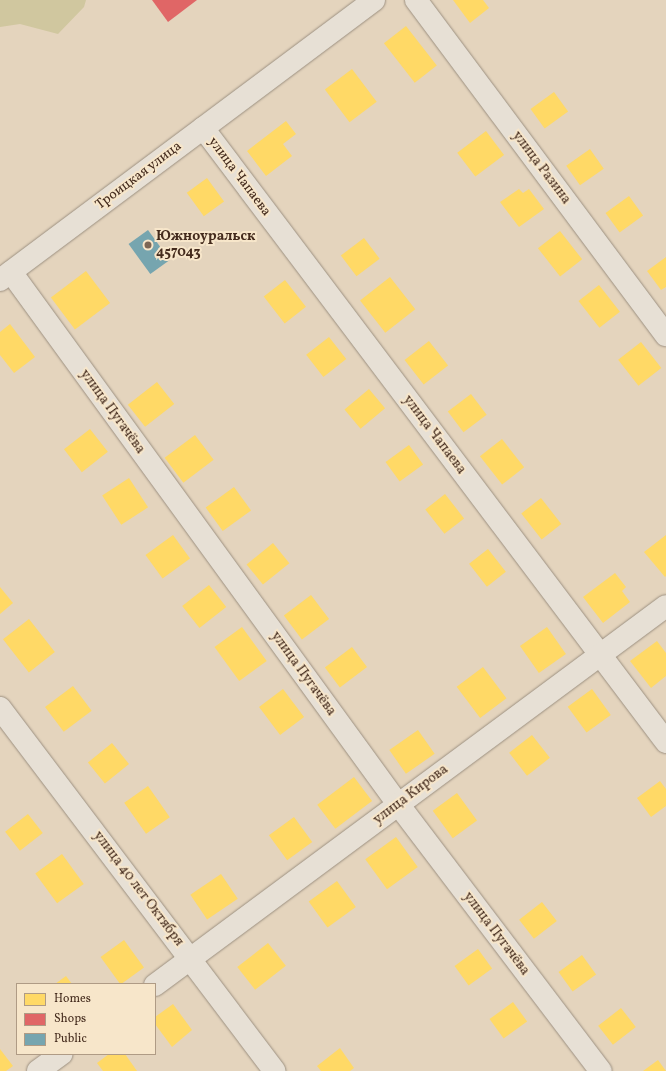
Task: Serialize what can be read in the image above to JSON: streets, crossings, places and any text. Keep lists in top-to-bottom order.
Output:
{
  "streets": {
    "street": [
      "улица Разина",
      "Троицкая улица",
      "улица Чапаева",
      "улица Пугачёва",
      "улица Кирова",
      "улица 40 лет Октября"
    ]
  },
  "crossings": [
    ["Троицкая улица", "улица Чапаева"],
    ["Троицкая улица", "улица Пугачёва"],
    ["улица Чапаева", "улица Кирова"],
    ["улица Пугачёва", "улица Кирова"],
    ["улица Кирова", "улица 40 лет Октября"]
  ],
  "places": ["Южноуральск 457043"],
  "legend": ["Homes", "Shops", "Public"]
}
